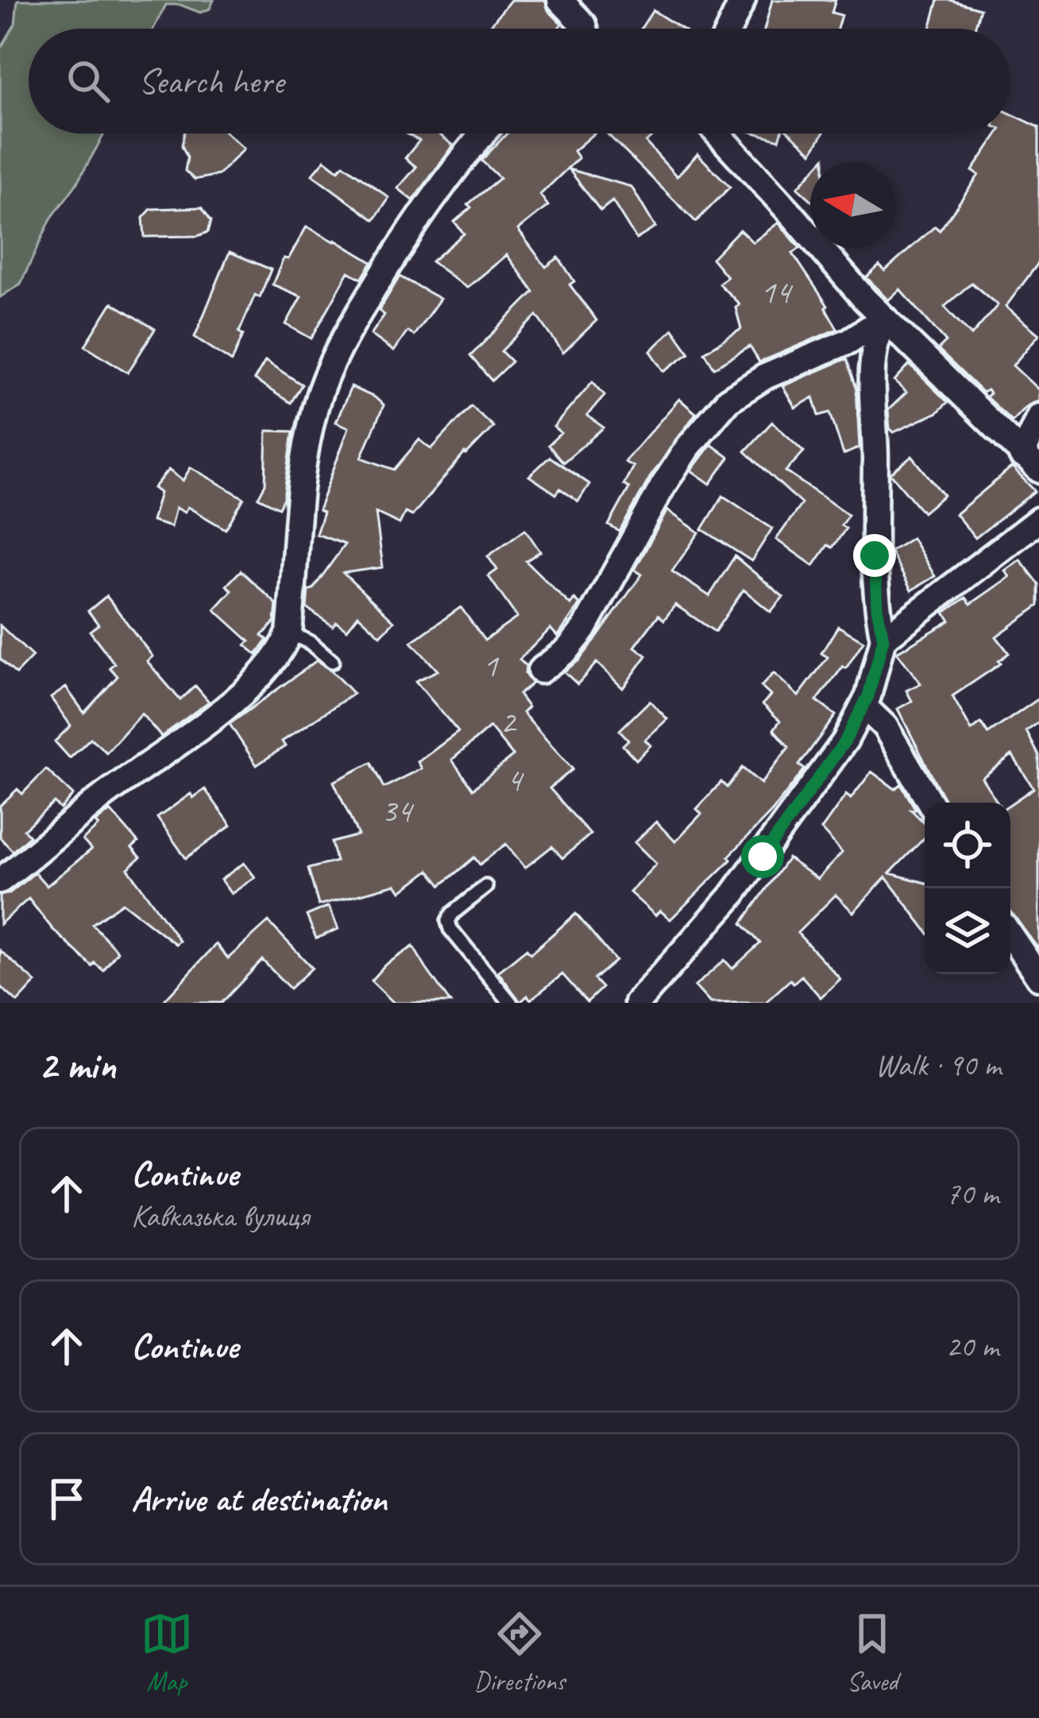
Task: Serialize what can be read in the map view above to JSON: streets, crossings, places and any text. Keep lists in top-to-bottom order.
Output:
{
  "house_numbers": [
    "14",
    "1",
    "2",
    "4",
    "34"
  ],
  "north": "left",
  "page": {
    "search": "Search here",
    "heading": ["2 min", "Walk · 90 m"],
    "list": [
      ["Continue", "Кавказька вулиця", "70 m"],
      ["Continue", "20 m"],
      "Arrive at destination"
    ],
    "nav": ["Map", "Directions", "Saved"]
  }
}
